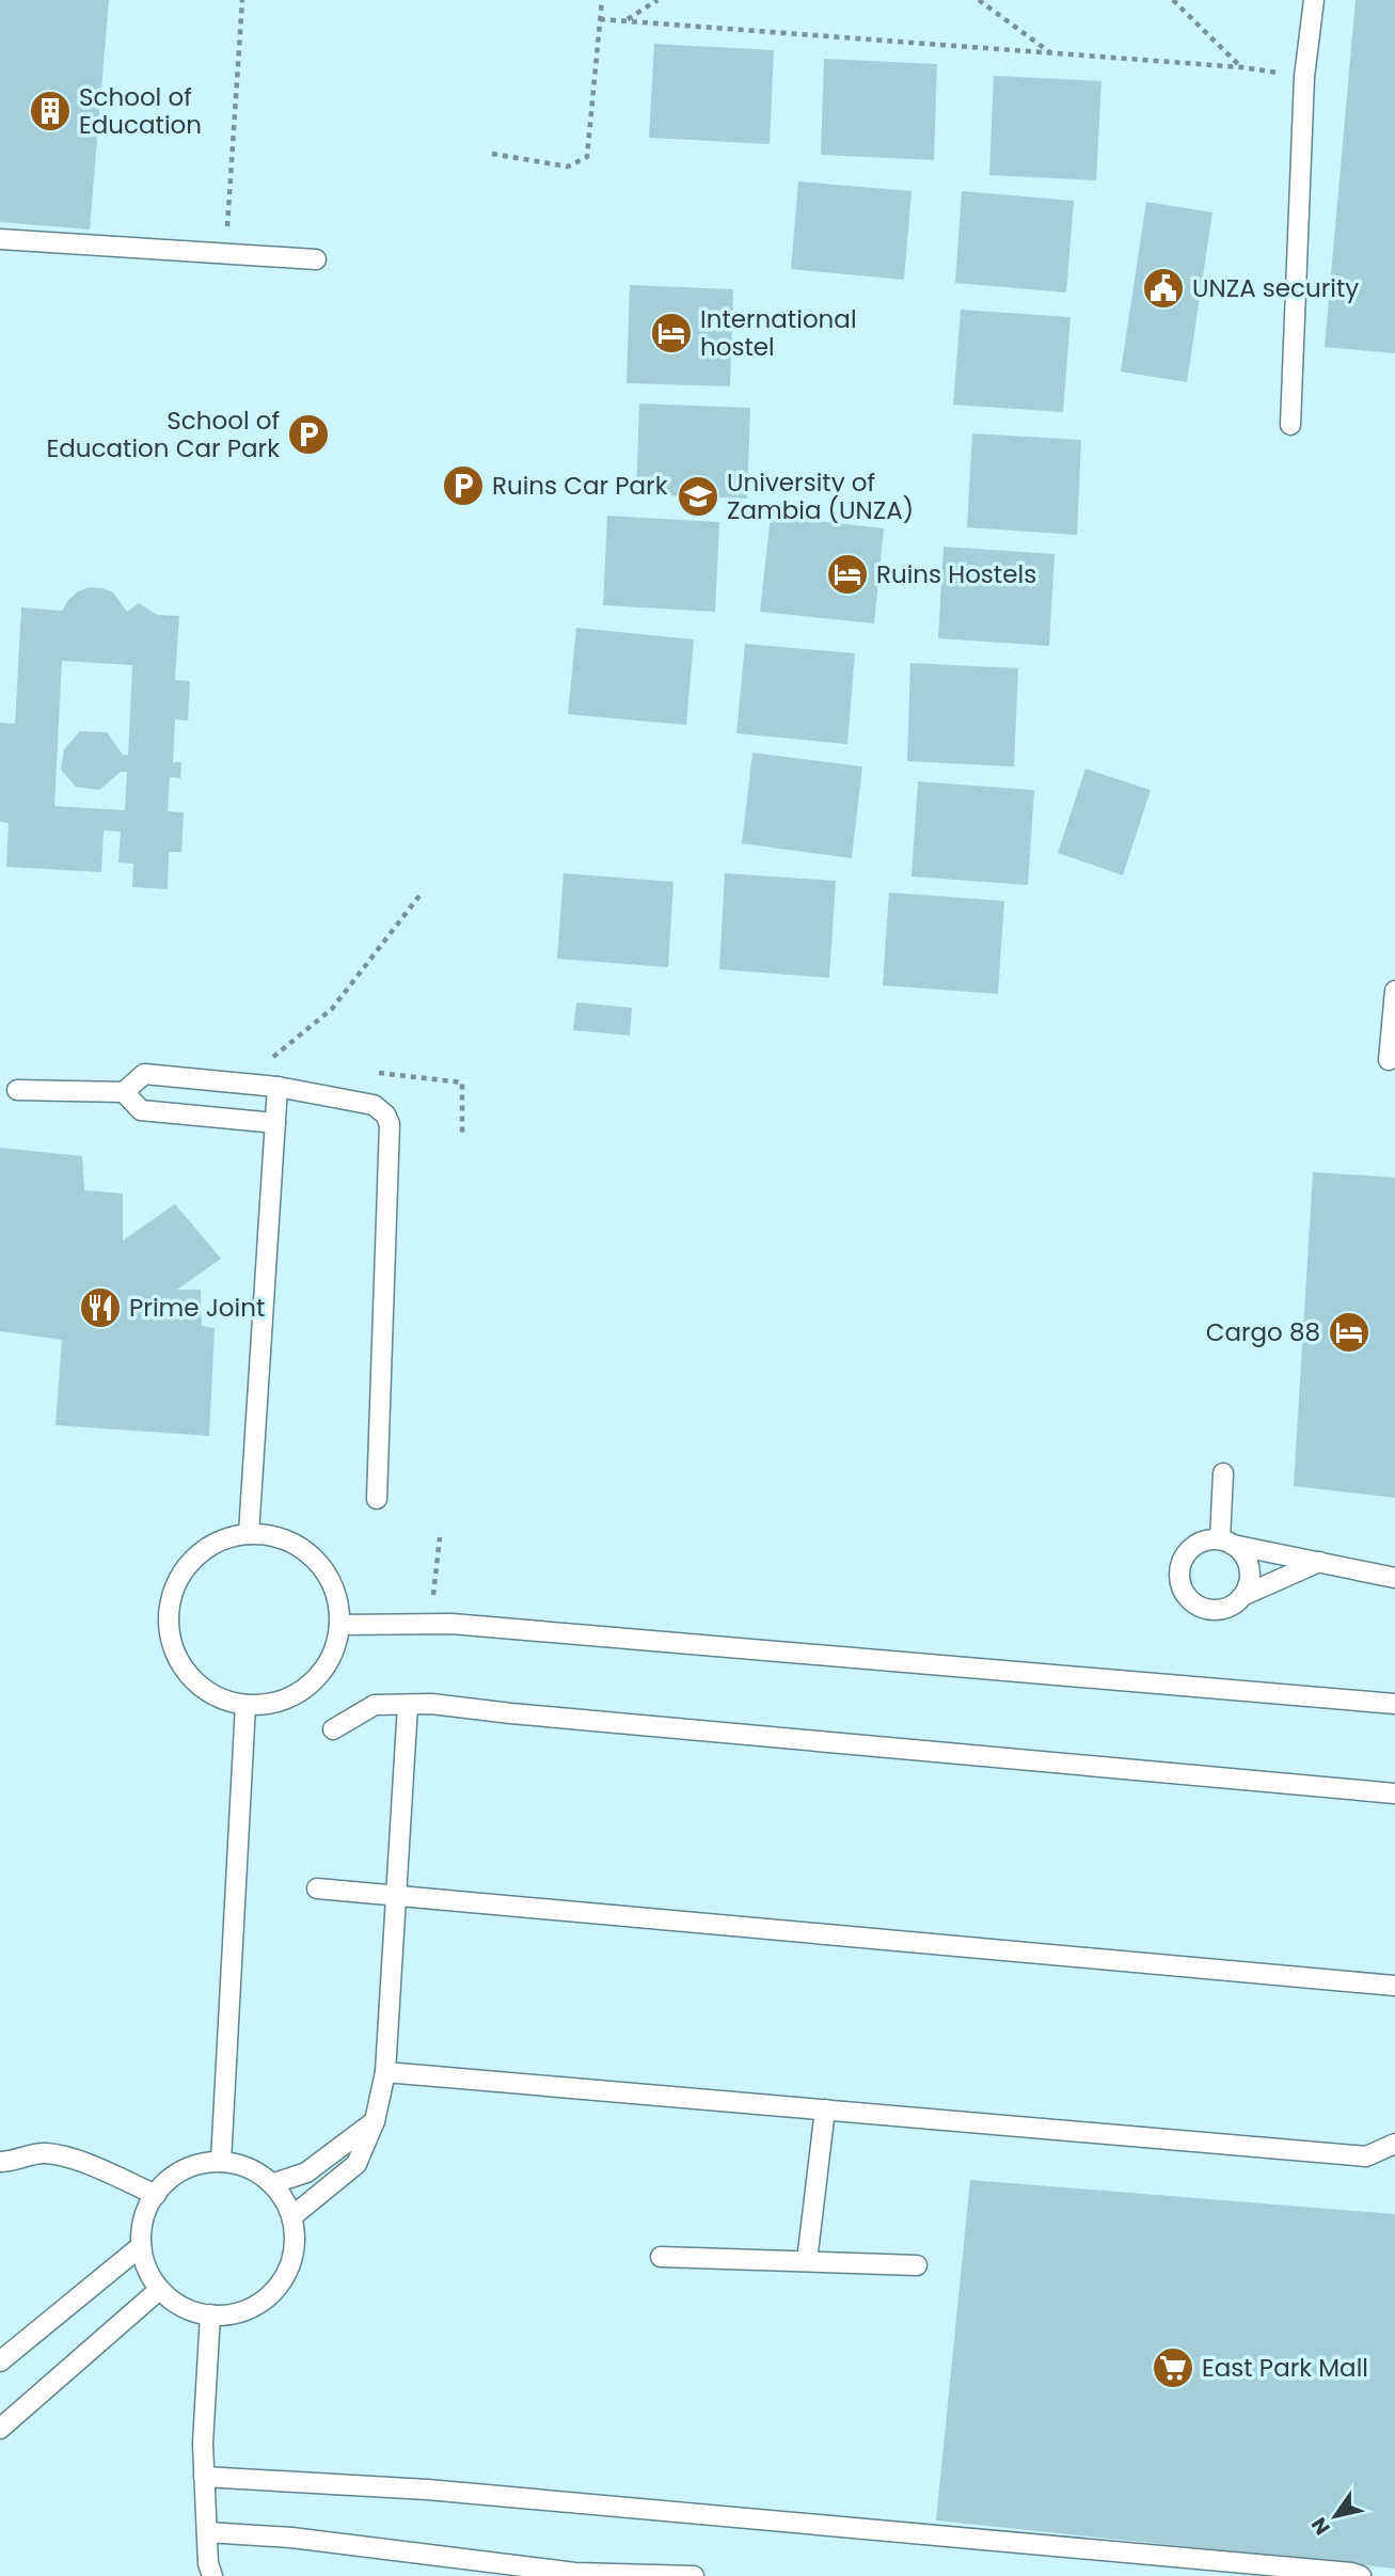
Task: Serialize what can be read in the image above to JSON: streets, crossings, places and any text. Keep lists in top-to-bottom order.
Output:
{
  "places": {
    "building": ["School of Education"],
    "public building": ["UNZA security"],
    "hotel": ["International hostel", "Ruins Hostels", "Cargo 88"],
    "parking": ["School of Education Car Park", "Ruins Car Park"],
    "school or university": ["University of Zambia (UNZA)"],
    "restaurant": ["Prime Joint"],
    "supermarket": ["East Park Mall"]
  },
  "north": "bottom left"
}
